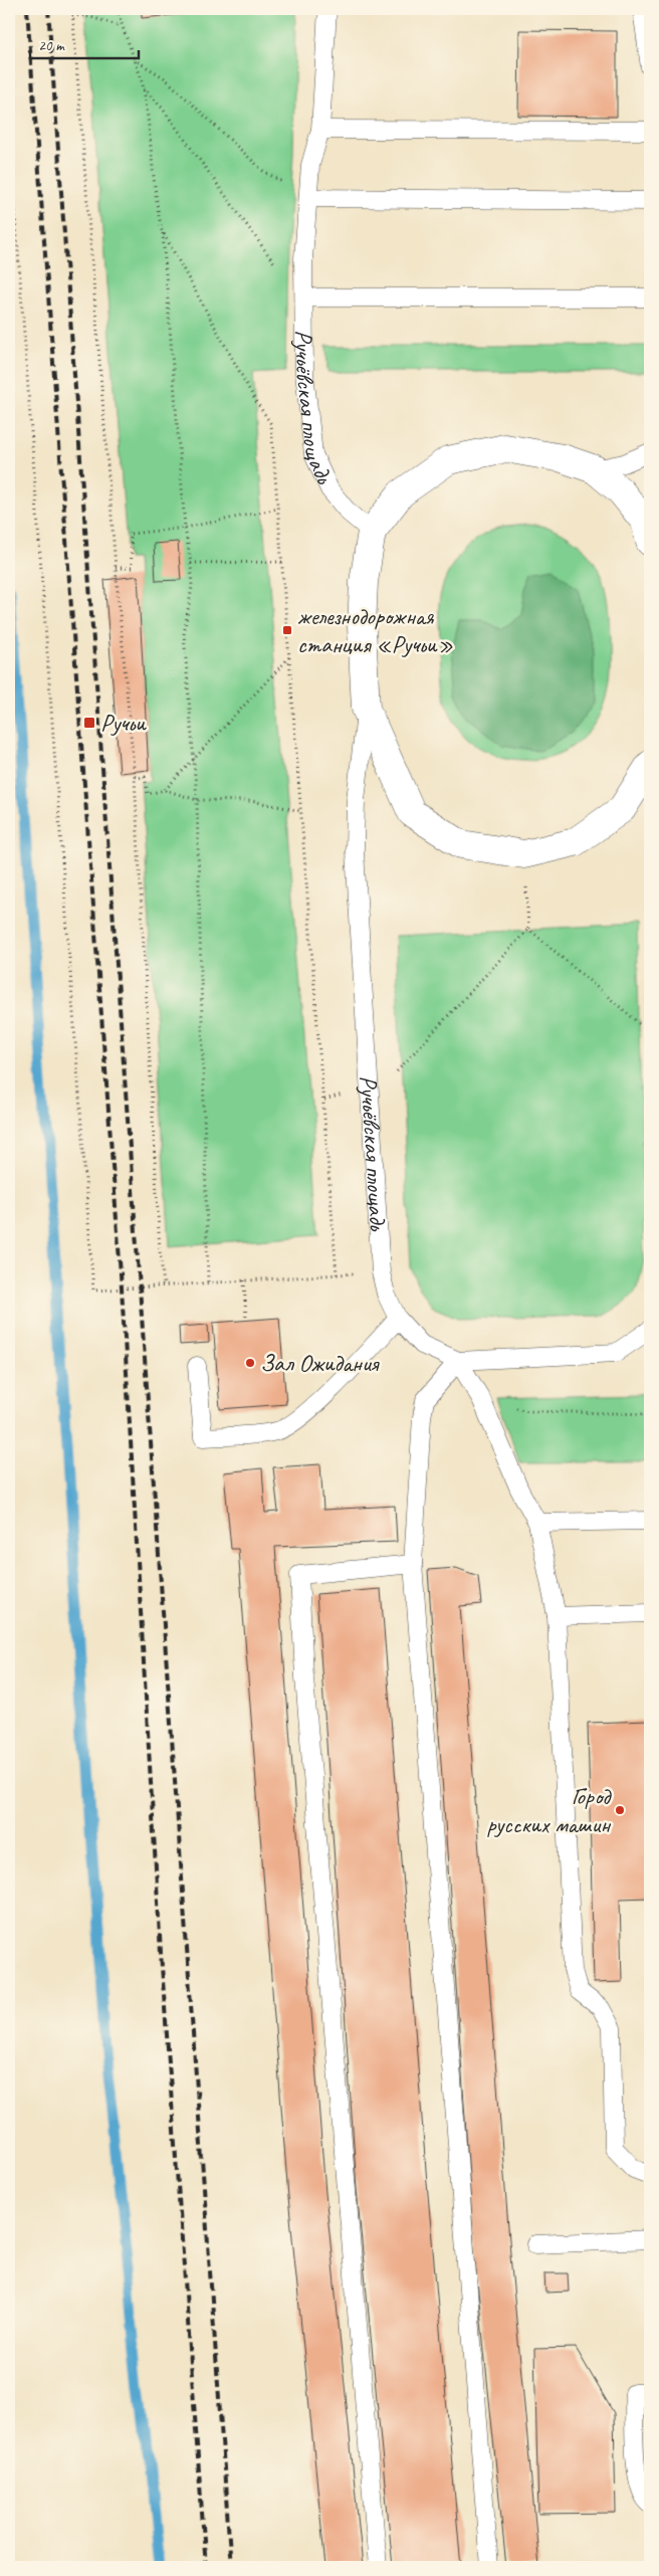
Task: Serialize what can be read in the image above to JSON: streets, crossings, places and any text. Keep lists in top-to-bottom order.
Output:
{
  "streets": {
    "street": ["Ручьёвская площадь"]
  },
  "places": {
    "transit": ["железнодорожная станция «Ручьи»", "Ручьи"],
    "other": ["Зал Ожидания", "Город русских машин"]
  },
  "scale_bar": "20 m"
}
